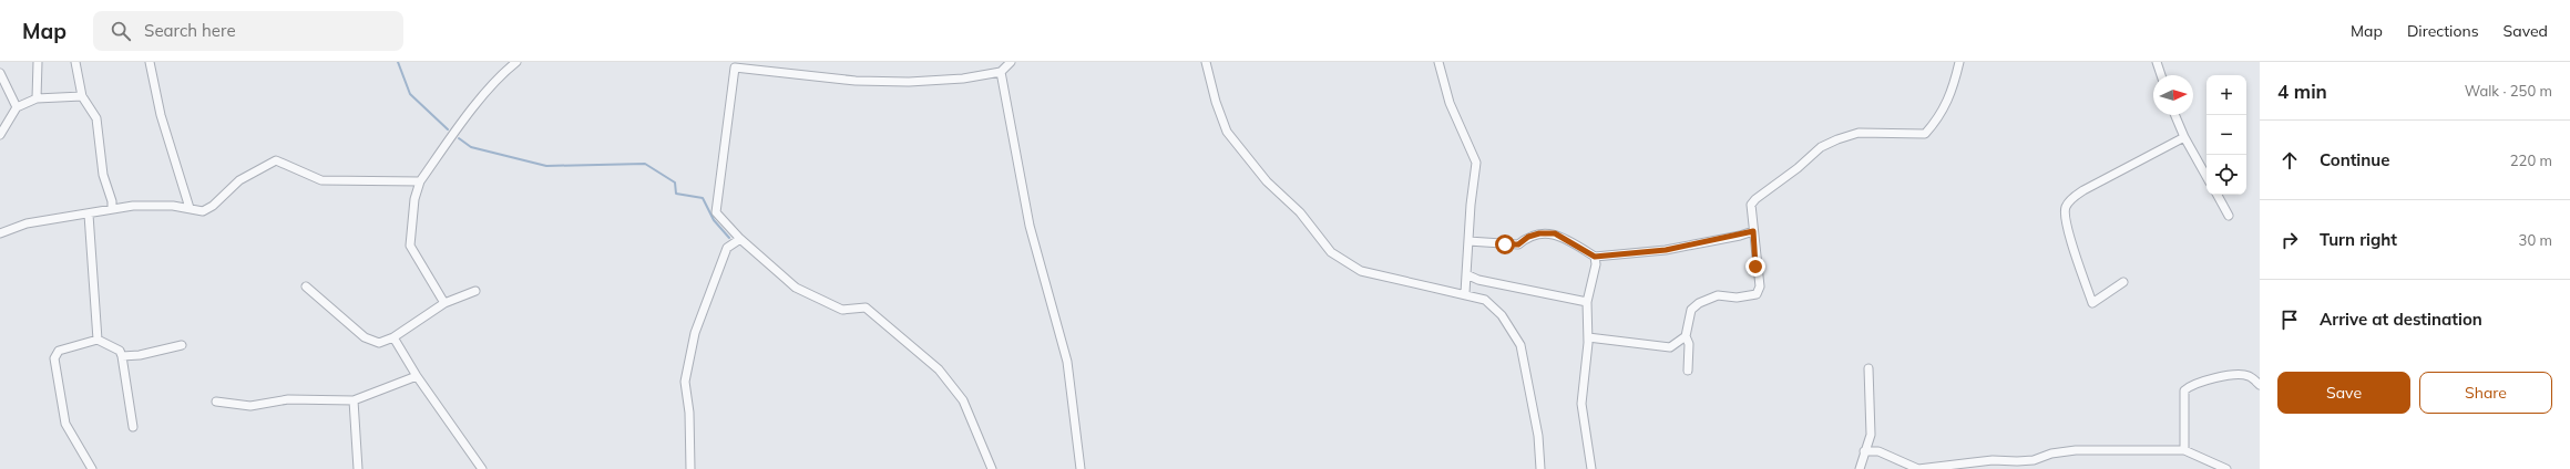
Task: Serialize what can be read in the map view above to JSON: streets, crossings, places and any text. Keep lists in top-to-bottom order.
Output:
{
  "north": "right",
  "page": {
    "header": "Map",
    "search": "Search here",
    "nav": ["Map", "Directions", "Saved"],
    "heading": ["4 min", "Walk · 250 m"],
    "map_buttons": ["+", "−"],
    "list": [
      ["Continue", "220 m"],
      ["Turn right", "30 m"],
      "Arrive at destination"
    ],
    "buttons": ["Save", "Share"]
  }
}
